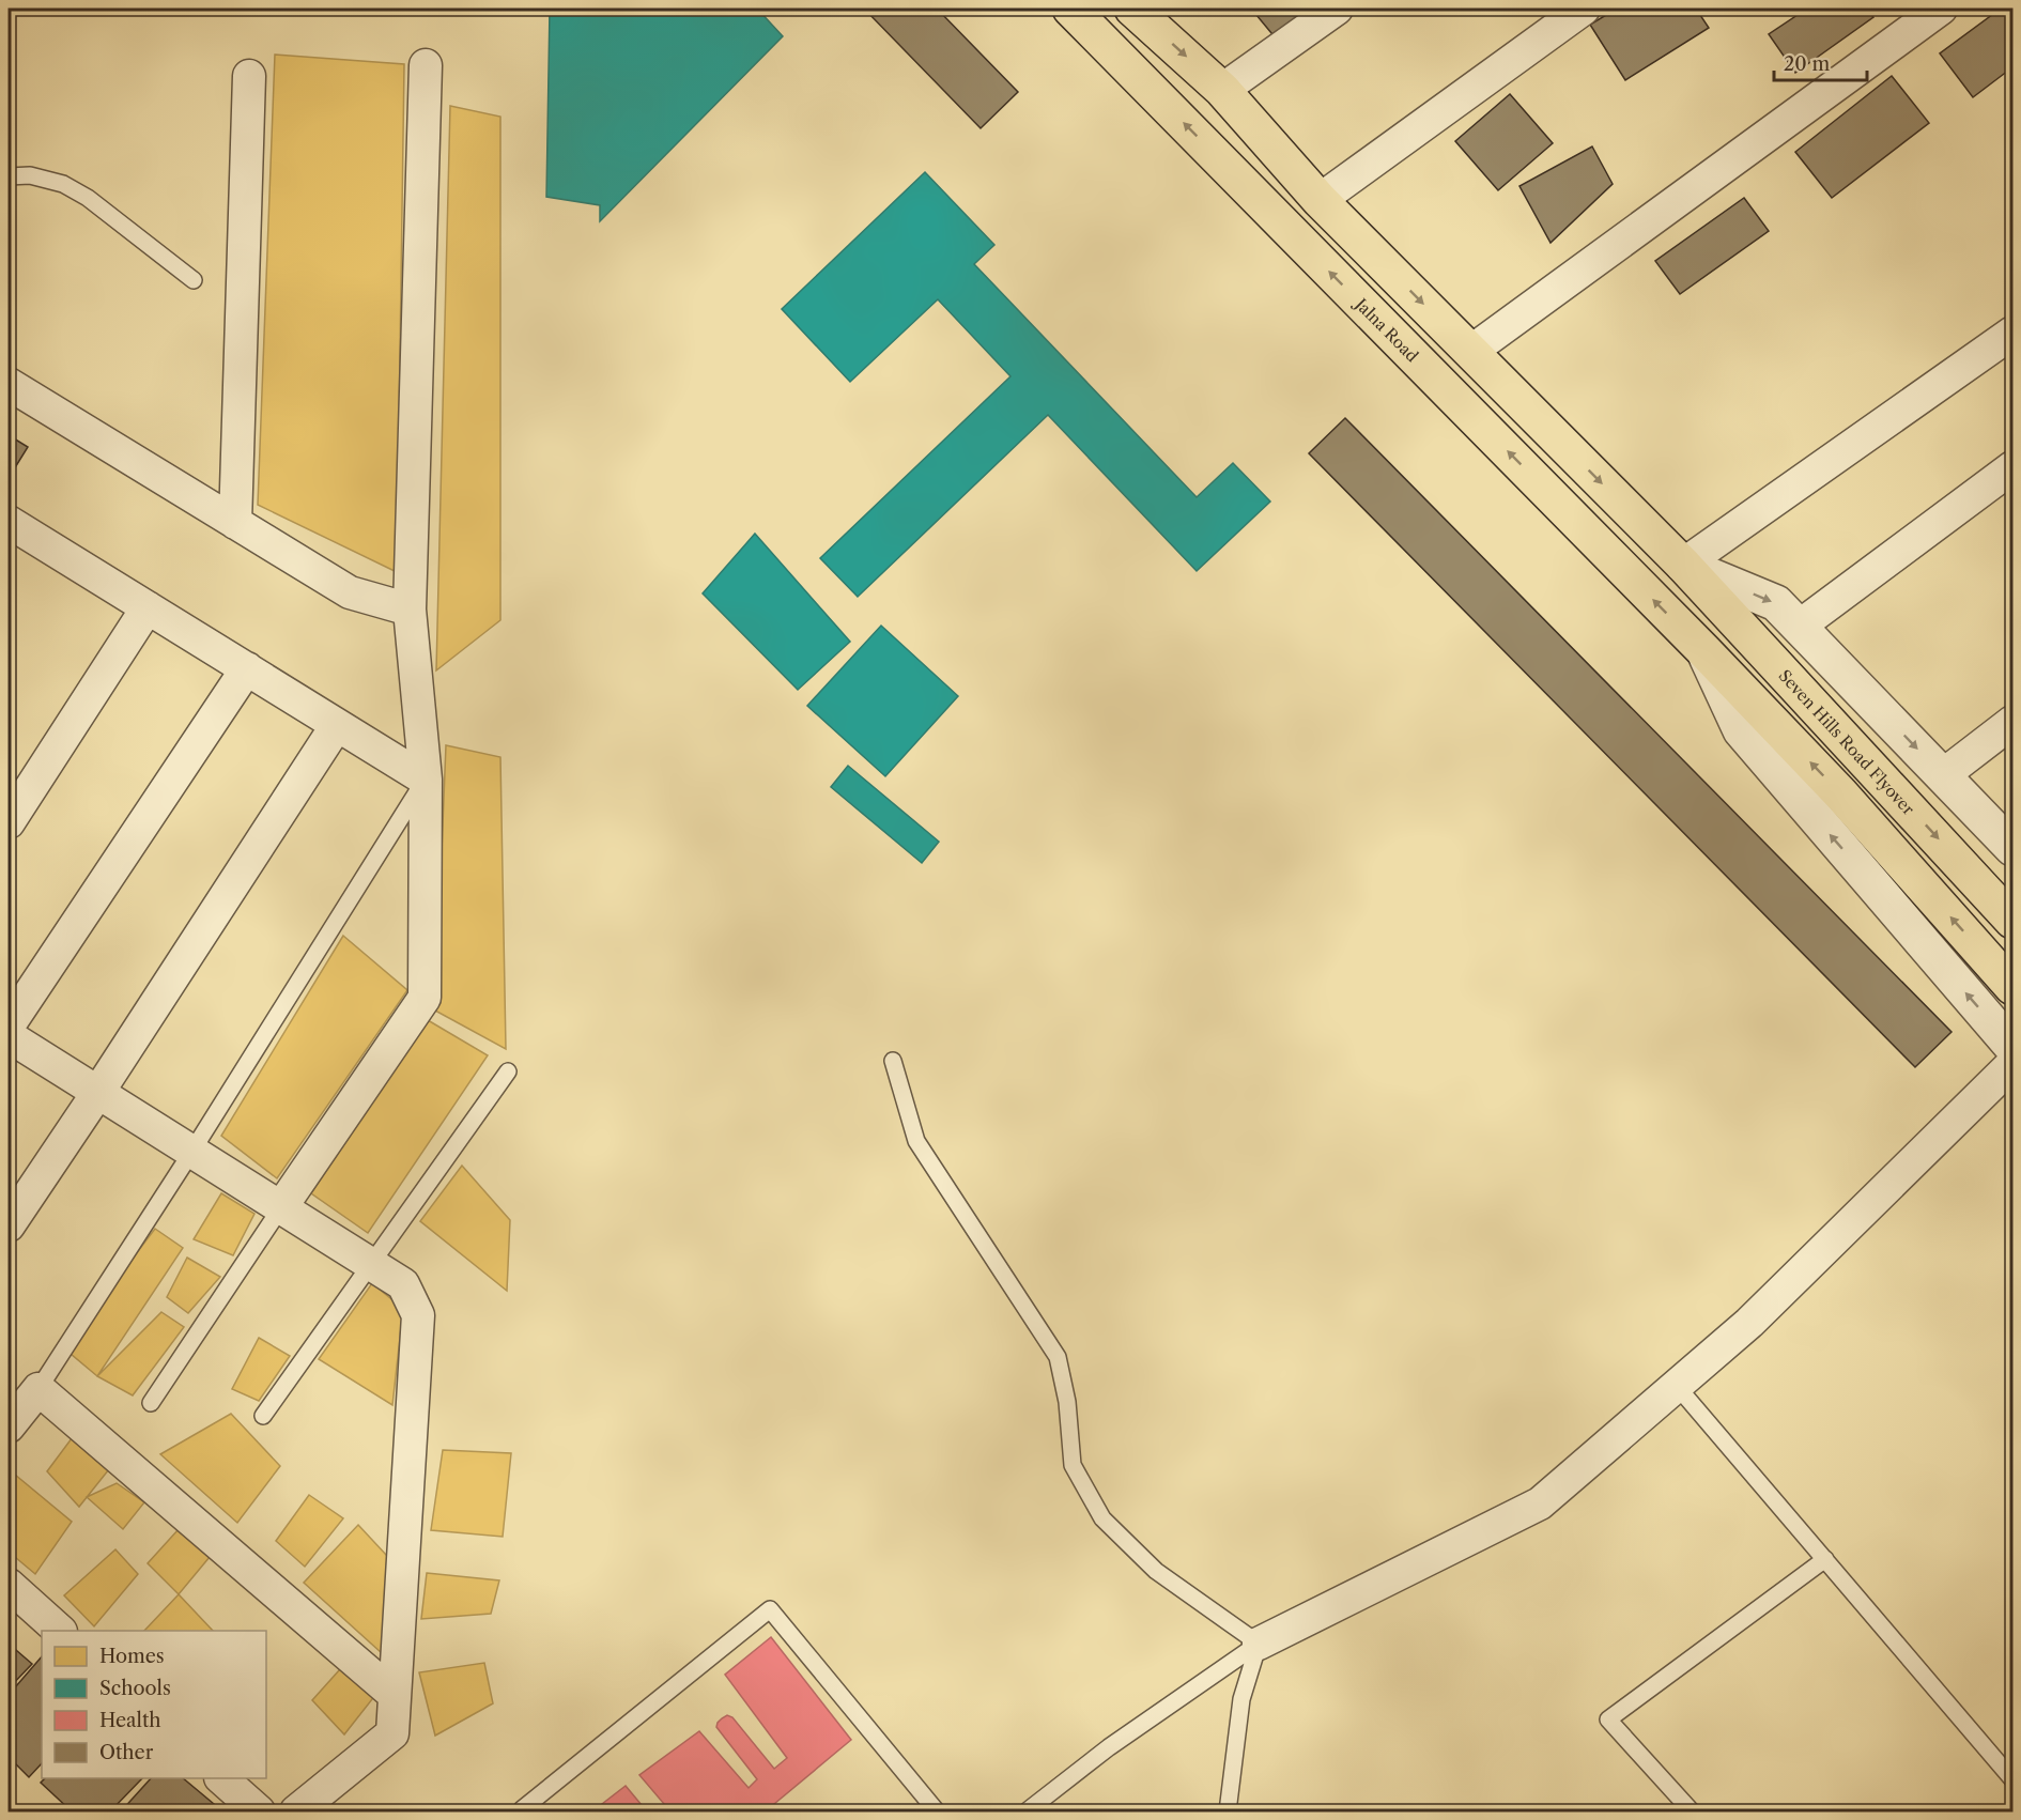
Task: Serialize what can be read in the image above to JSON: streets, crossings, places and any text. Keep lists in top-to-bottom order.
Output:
{
  "streets": {
    "highway": ["Jalna Road", "Seven Hills Road Flyover"]
  },
  "legend": [
    "Homes",
    "Schools",
    "Health",
    "Other"
  ],
  "scale_bar": "20 m"
}
